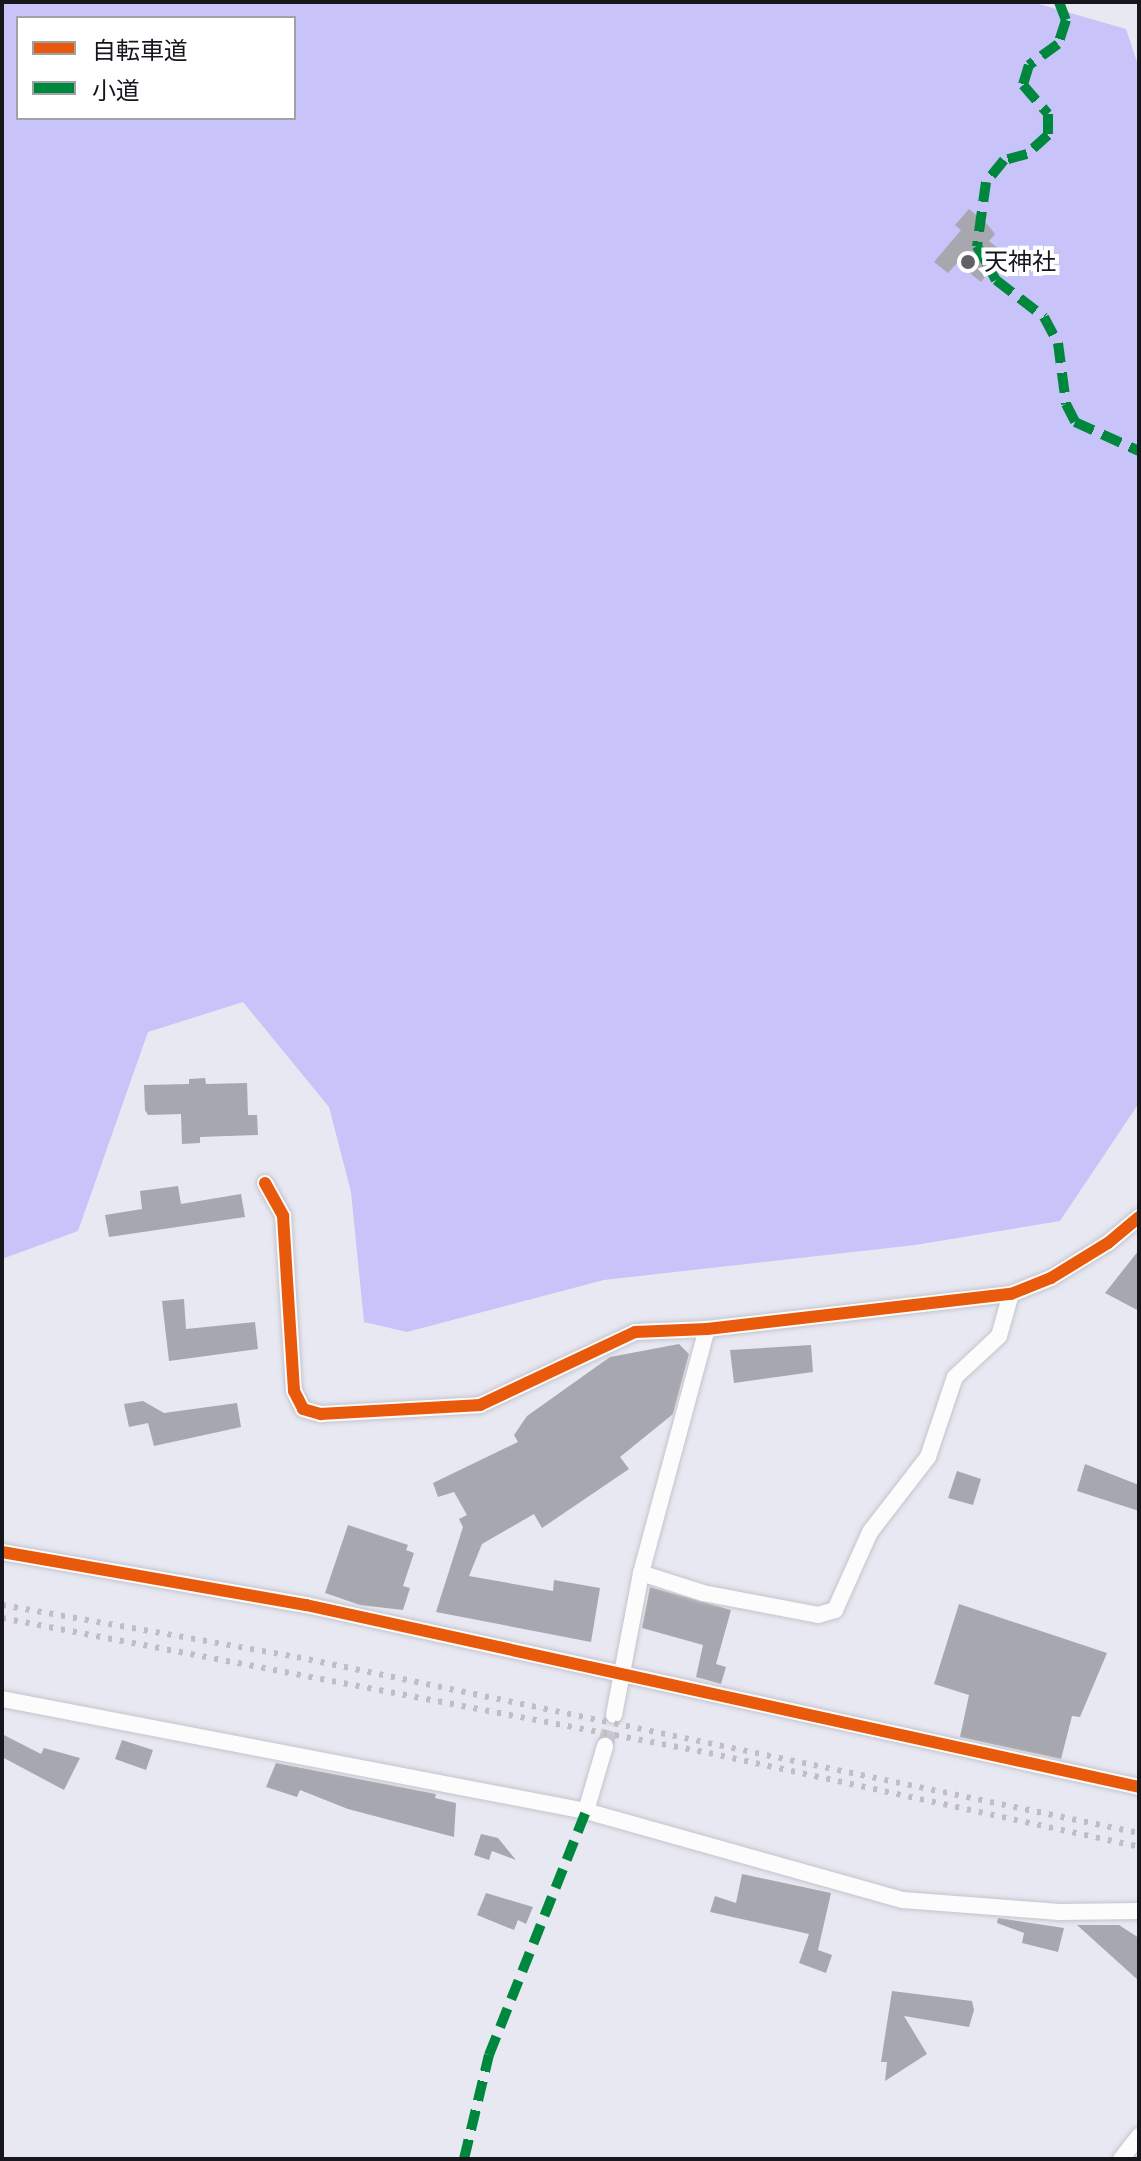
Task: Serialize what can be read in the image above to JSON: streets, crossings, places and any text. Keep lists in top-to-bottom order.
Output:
{
  "places": ["天神社"],
  "legend": ["自転車道", "小道"]
}
